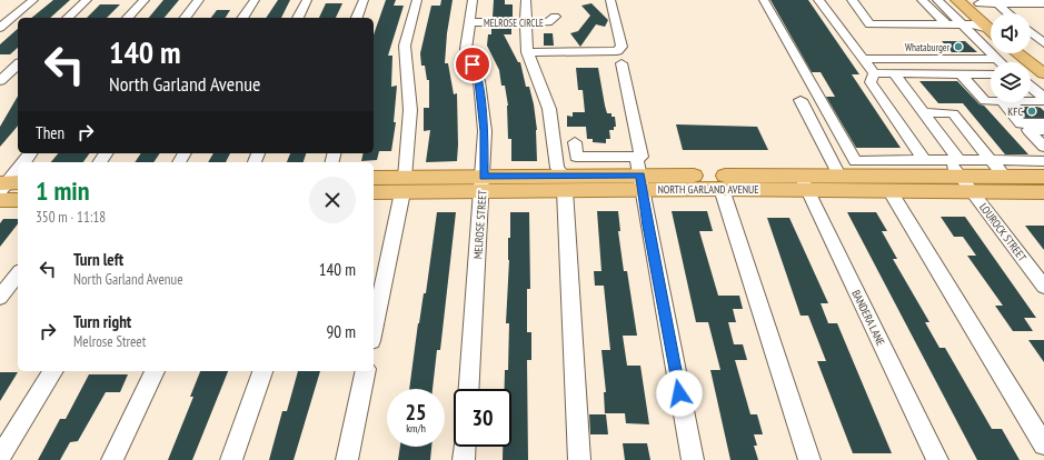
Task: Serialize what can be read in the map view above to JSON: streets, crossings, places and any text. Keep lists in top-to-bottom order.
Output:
{
  "streets": {
    "main road": ["NORTH GARLAND AVENUE"],
    "street": [
      "MELROSE CIRCLE",
      "MELROSE STREET",
      "LOUROCK STREET",
      "BANDERA LANE"
    ]
  },
  "crossings": [
    ["MELROSE CIRCLE", "MELROSE STREET"],
    ["NORTH GARLAND AVENUE", "MELROSE STREET"],
    ["NORTH GARLAND AVENUE", "LOUROCK STREET"],
    ["NORTH GARLAND AVENUE", "BANDERA LANE"]
  ],
  "places": ["Whataburger", "KFC"],
  "page": {
    "turn": ["140 m", "North Garland Avenue"],
    "then": "Then",
    "heading": ["1 min", "350 m · 11:18"],
    "list": [
      {
        "name": "Turn left",
        "note": "North Garland Avenue",
        "value": "140 m"
      },
      {
        "name": "Turn right",
        "note": "Melrose Street",
        "value": "90 m"
      }
    ],
    "speed": "25 km/h",
    "limit": "30"
  }
}
